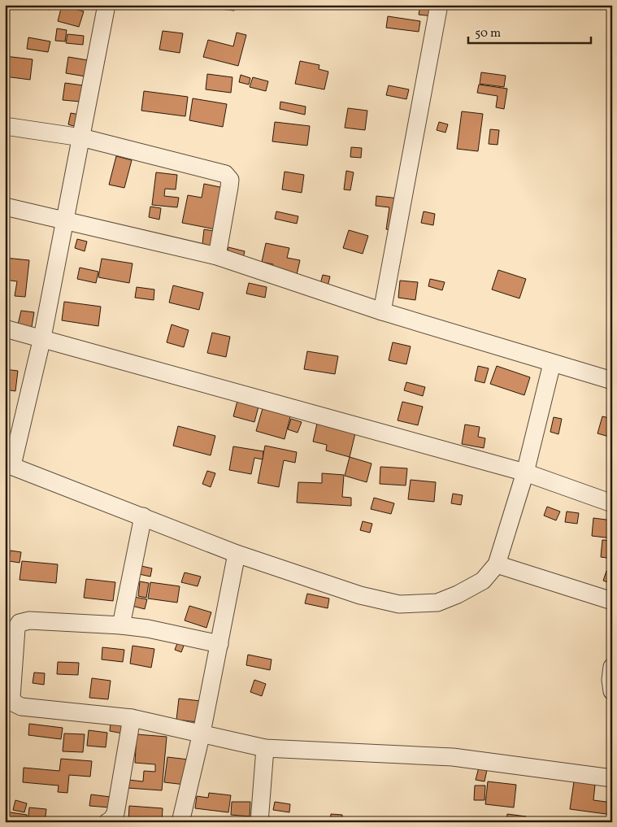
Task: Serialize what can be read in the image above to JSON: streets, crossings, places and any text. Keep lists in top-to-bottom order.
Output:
{
  "scale_bar": "50 m"
}
